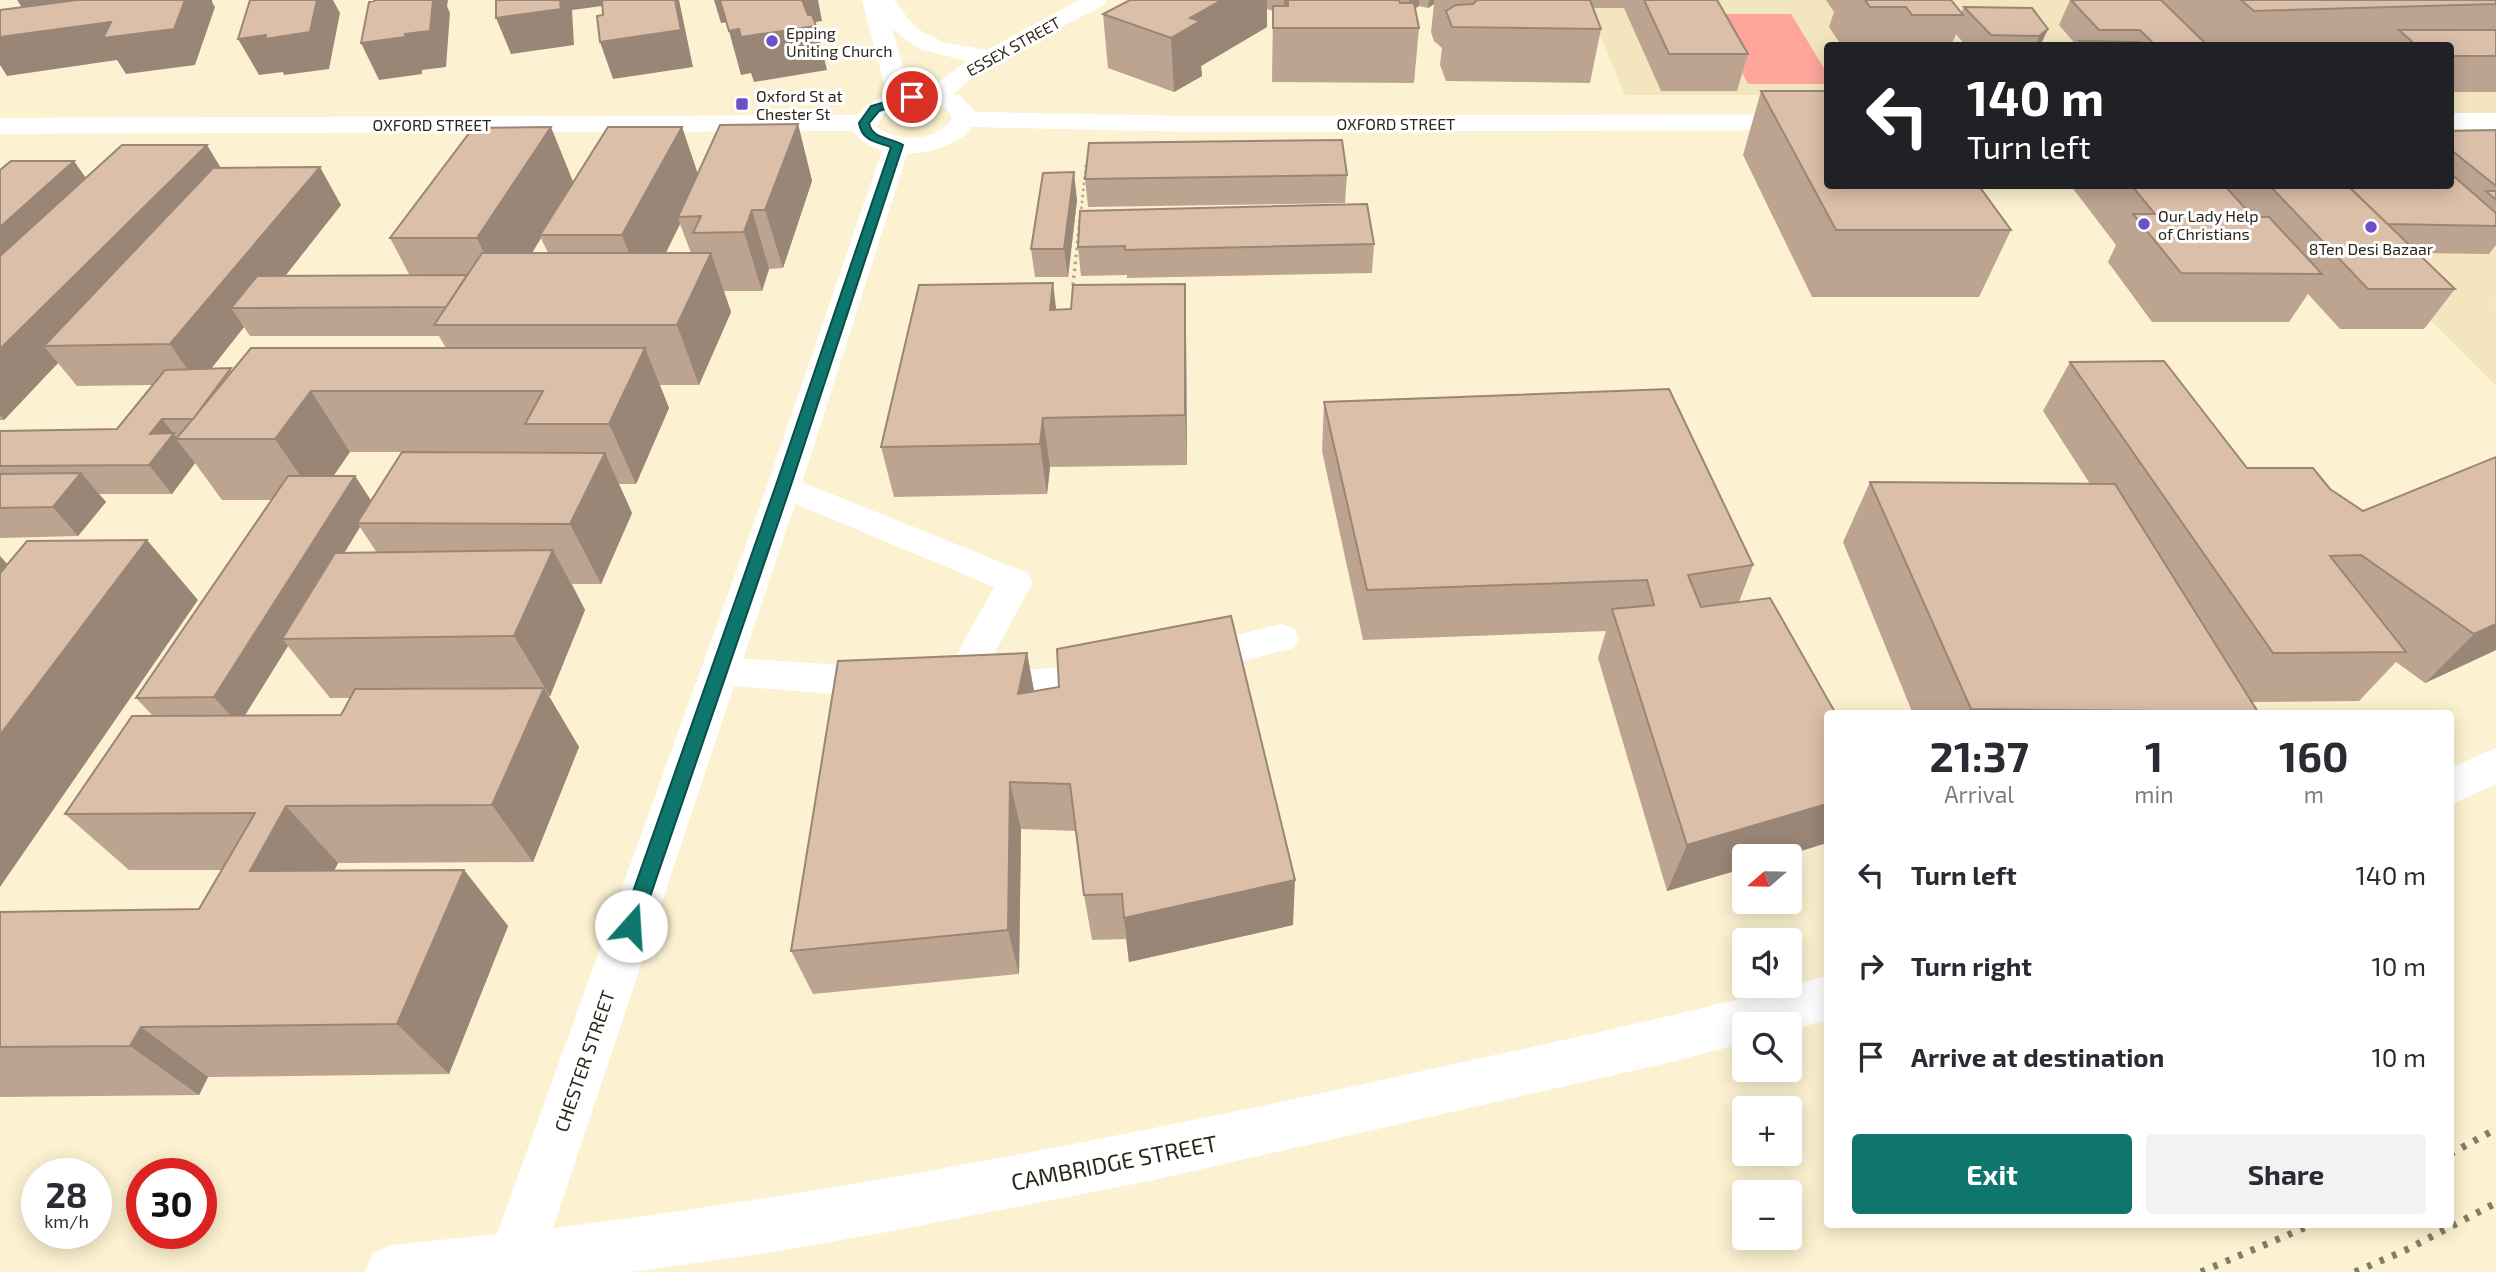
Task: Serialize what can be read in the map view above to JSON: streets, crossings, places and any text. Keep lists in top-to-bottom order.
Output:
{
  "streets": {
    "street": [
      "ESSEX STREET",
      "OXFORD STREET",
      "CHESTER STREET",
      "CAMBRIDGE STREET"
    ]
  },
  "crossings": [
    ["CHESTER STREET", "CAMBRIDGE STREET"]
  ],
  "places": {
    "other": ["Epping Uniting Church", "Our Lady Help of Christians", "8Ten Desi Bazaar"],
    "transit": ["Oxford St at Chester St"]
  },
  "north": "left",
  "page": {
    "turn": ["140 m", "Turn left"],
    "eta": [
      "21:37",
      "Arrival",
      "1",
      "min",
      "160",
      "m"
    ],
    "list": [
      {
        "name": "Turn left",
        "value": "140 m"
      },
      {
        "name": "Turn right",
        "value": "10 m"
      },
      {
        "name": "Arrive at destination",
        "value": "10 m"
      }
    ],
    "map_buttons": ["+", "−"],
    "buttons": ["Exit", "Share"],
    "speed": "28 km/h",
    "limit": "30"
  }
}
